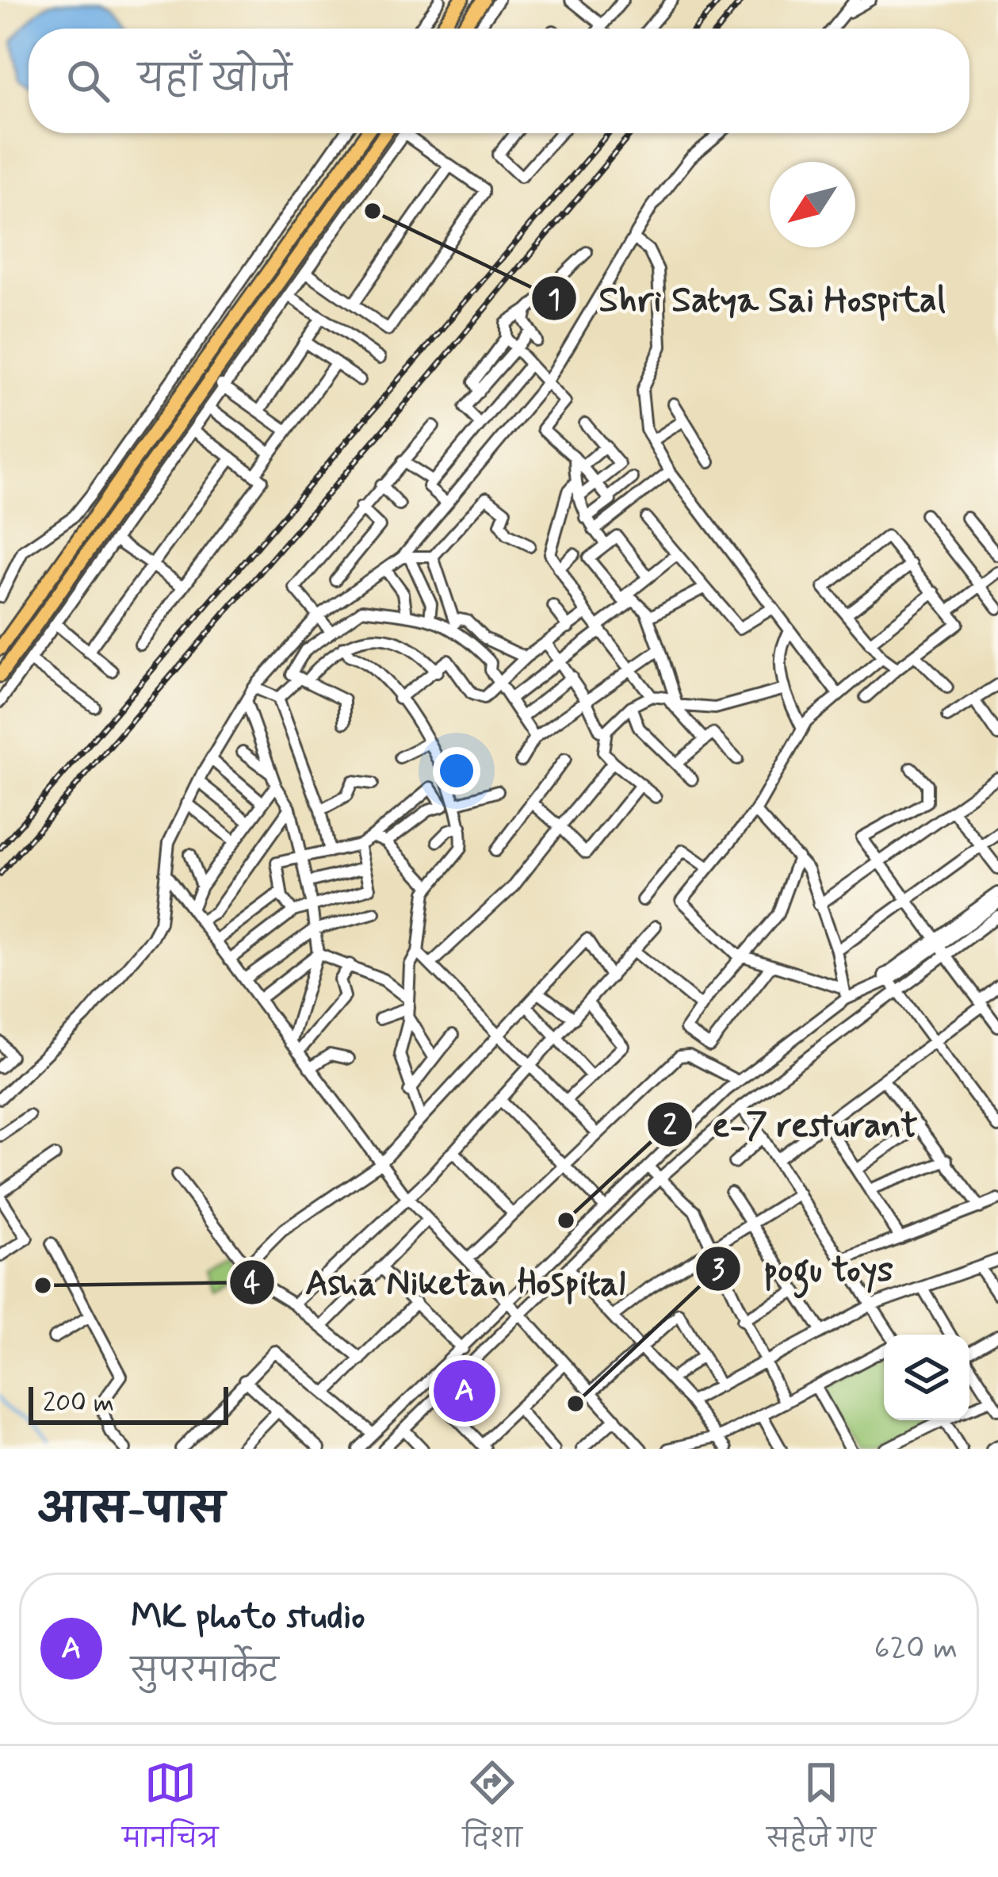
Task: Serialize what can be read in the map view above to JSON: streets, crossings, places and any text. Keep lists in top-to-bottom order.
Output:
{
  "places": [
    "Shri Satya Sai Hospital",
    "e-7 resturant",
    "Asha Niketan Hospital",
    "pogu toys"
  ],
  "scale_bar": "200 m",
  "north": "bottom left",
  "page": {
    "search": "यहाँ खोजें",
    "pins": "A",
    "scale": "200 m",
    "heading": "आस-पास",
    "list": [
      {
        "mark": "A",
        "name": "MK photo studio",
        "note": "सुपरमार्केट",
        "value": "620 m"
      }
    ],
    "nav": ["मानचित्र", "दिशा", "सहेजे गए"]
  }
}
